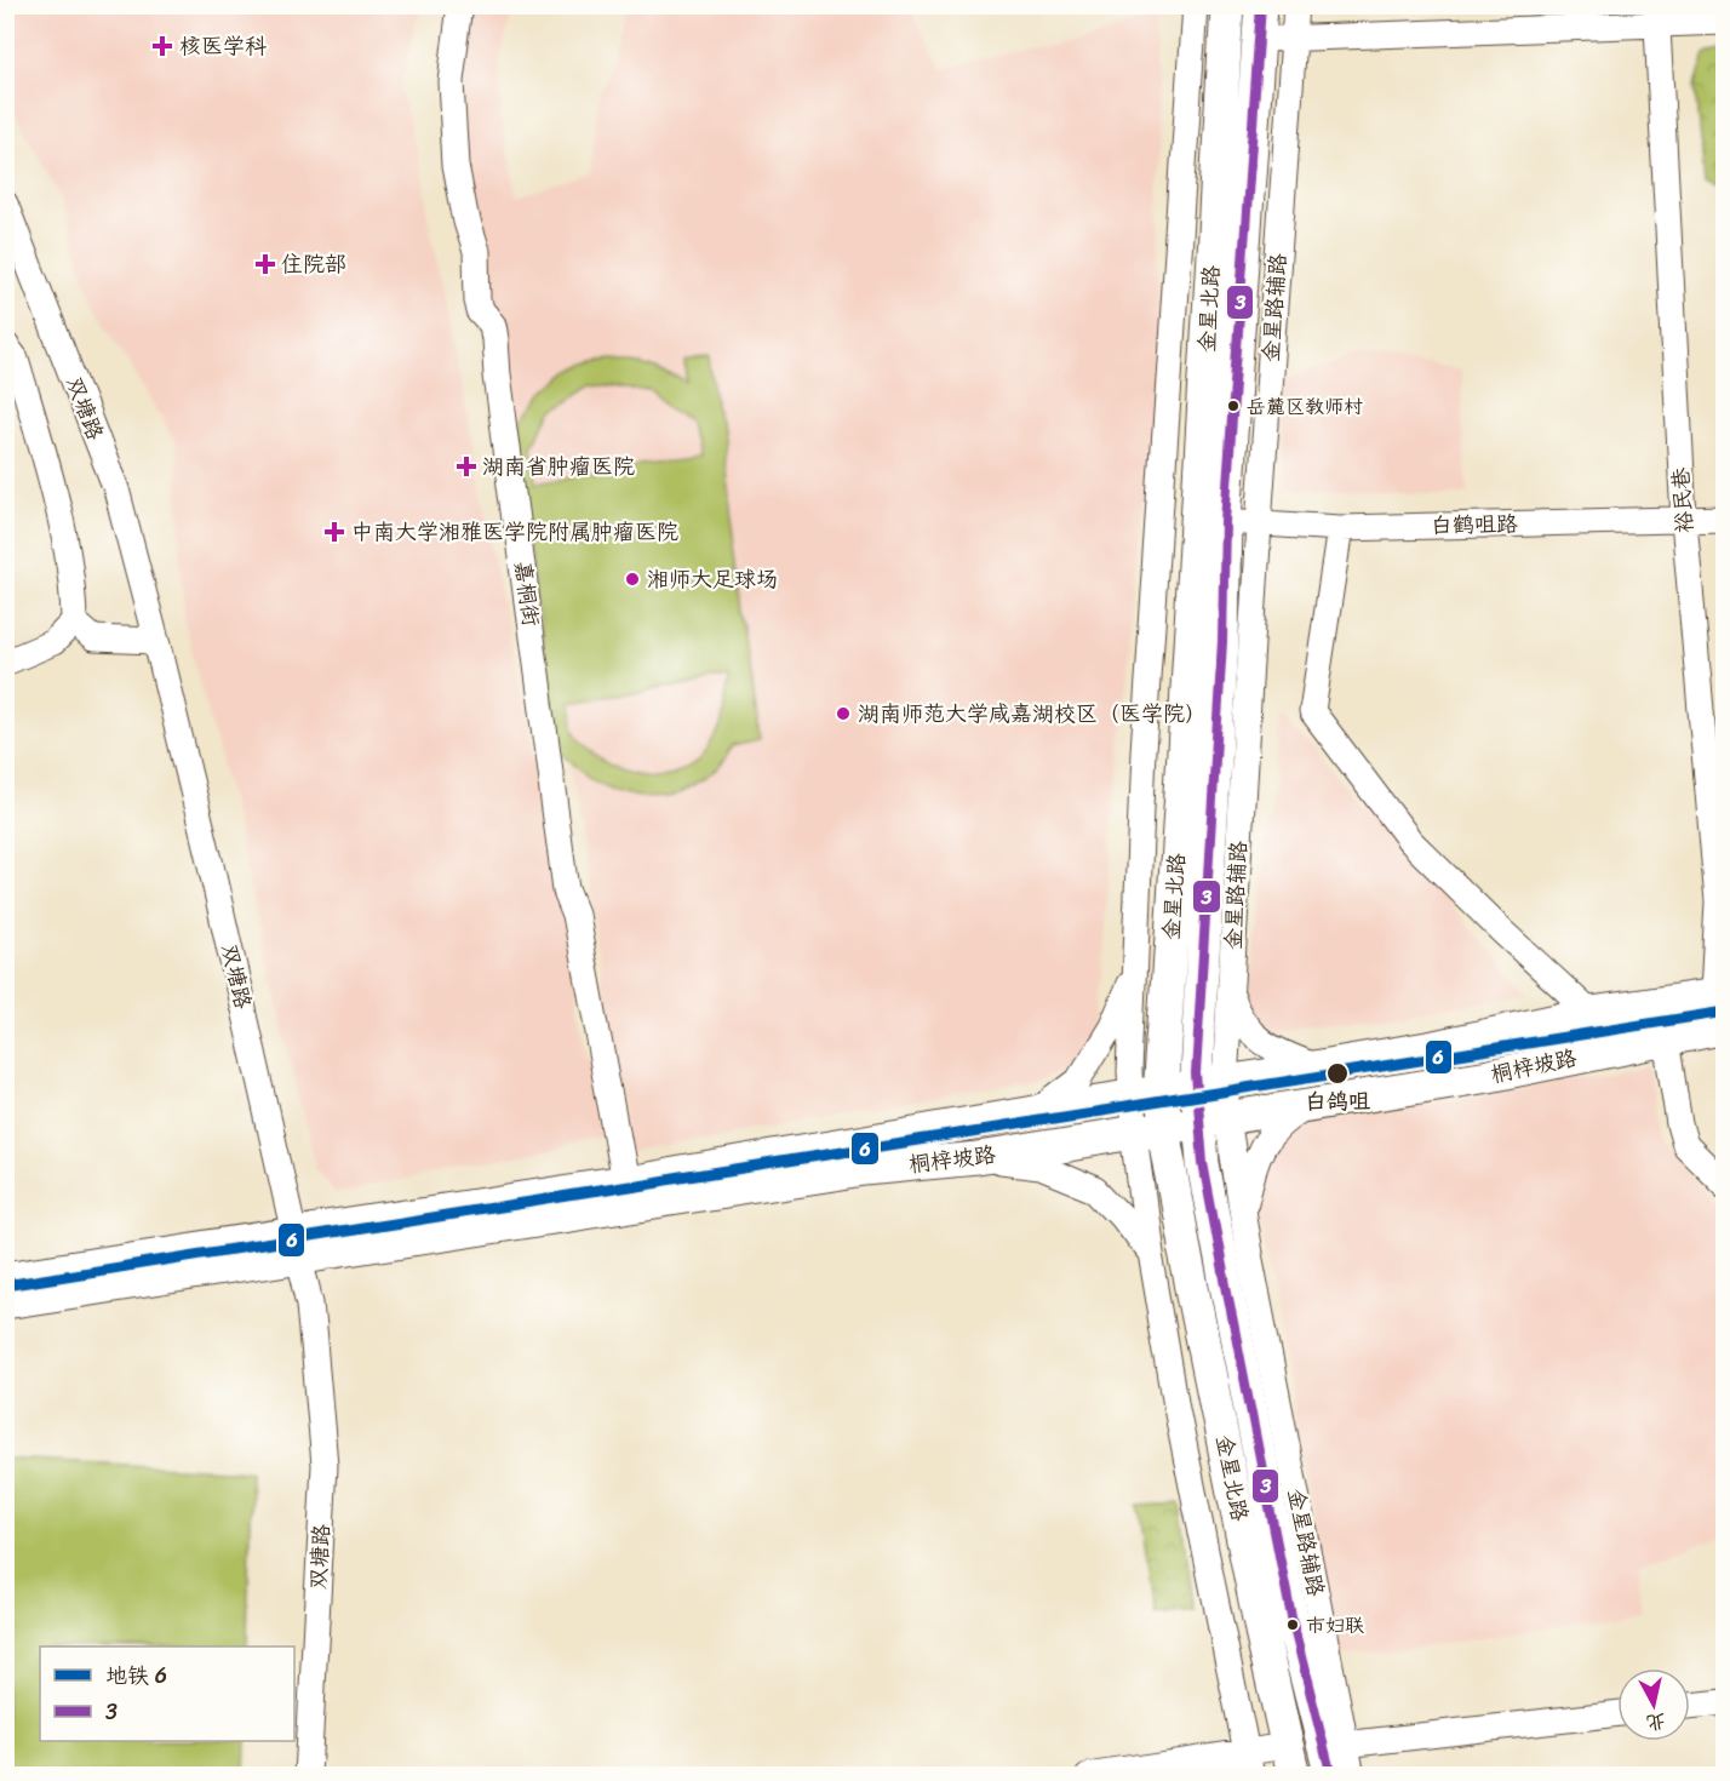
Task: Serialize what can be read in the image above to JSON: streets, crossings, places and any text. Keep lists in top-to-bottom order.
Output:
{
  "streets": {
    "main road": ["金星北路", "桐梓坡路"],
    "street": [
      "金星路辅路",
      "双塘路",
      "裕民巷",
      "白鹤咀路",
      "嘉桐街"
    ]
  },
  "crossings": [
    ["金星路辅路", "金星北路"],
    ["金星路辅路", "白鹤咀路"],
    ["金星路辅路", "桐梓坡路"],
    ["金星北路", "白鹤咀路"],
    ["金星北路", "桐梓坡路"],
    ["双塘路", "桐梓坡路"],
    ["裕民巷", "白鹤咀路"],
    ["裕民巷", "桐梓坡路"],
    ["嘉桐街", "桐梓坡路"]
  ],
  "places": {
    "health": [
      "核医学科",
      "住院部",
      "湖南省肿瘤医院",
      "中南大学湘雅医学院附属肿瘤医院"
    ],
    "other": [
      "岳麓区教师村",
      "湘师大足球场",
      "湖南师范大学咸嘉湖校区（医学院）",
      "白鸽咀",
      "市妇联"
    ]
  },
  "lines": ["transit line 3", "metro line 6"],
  "legend": ["地铁 6", "3"],
  "north": "bottom"
}
